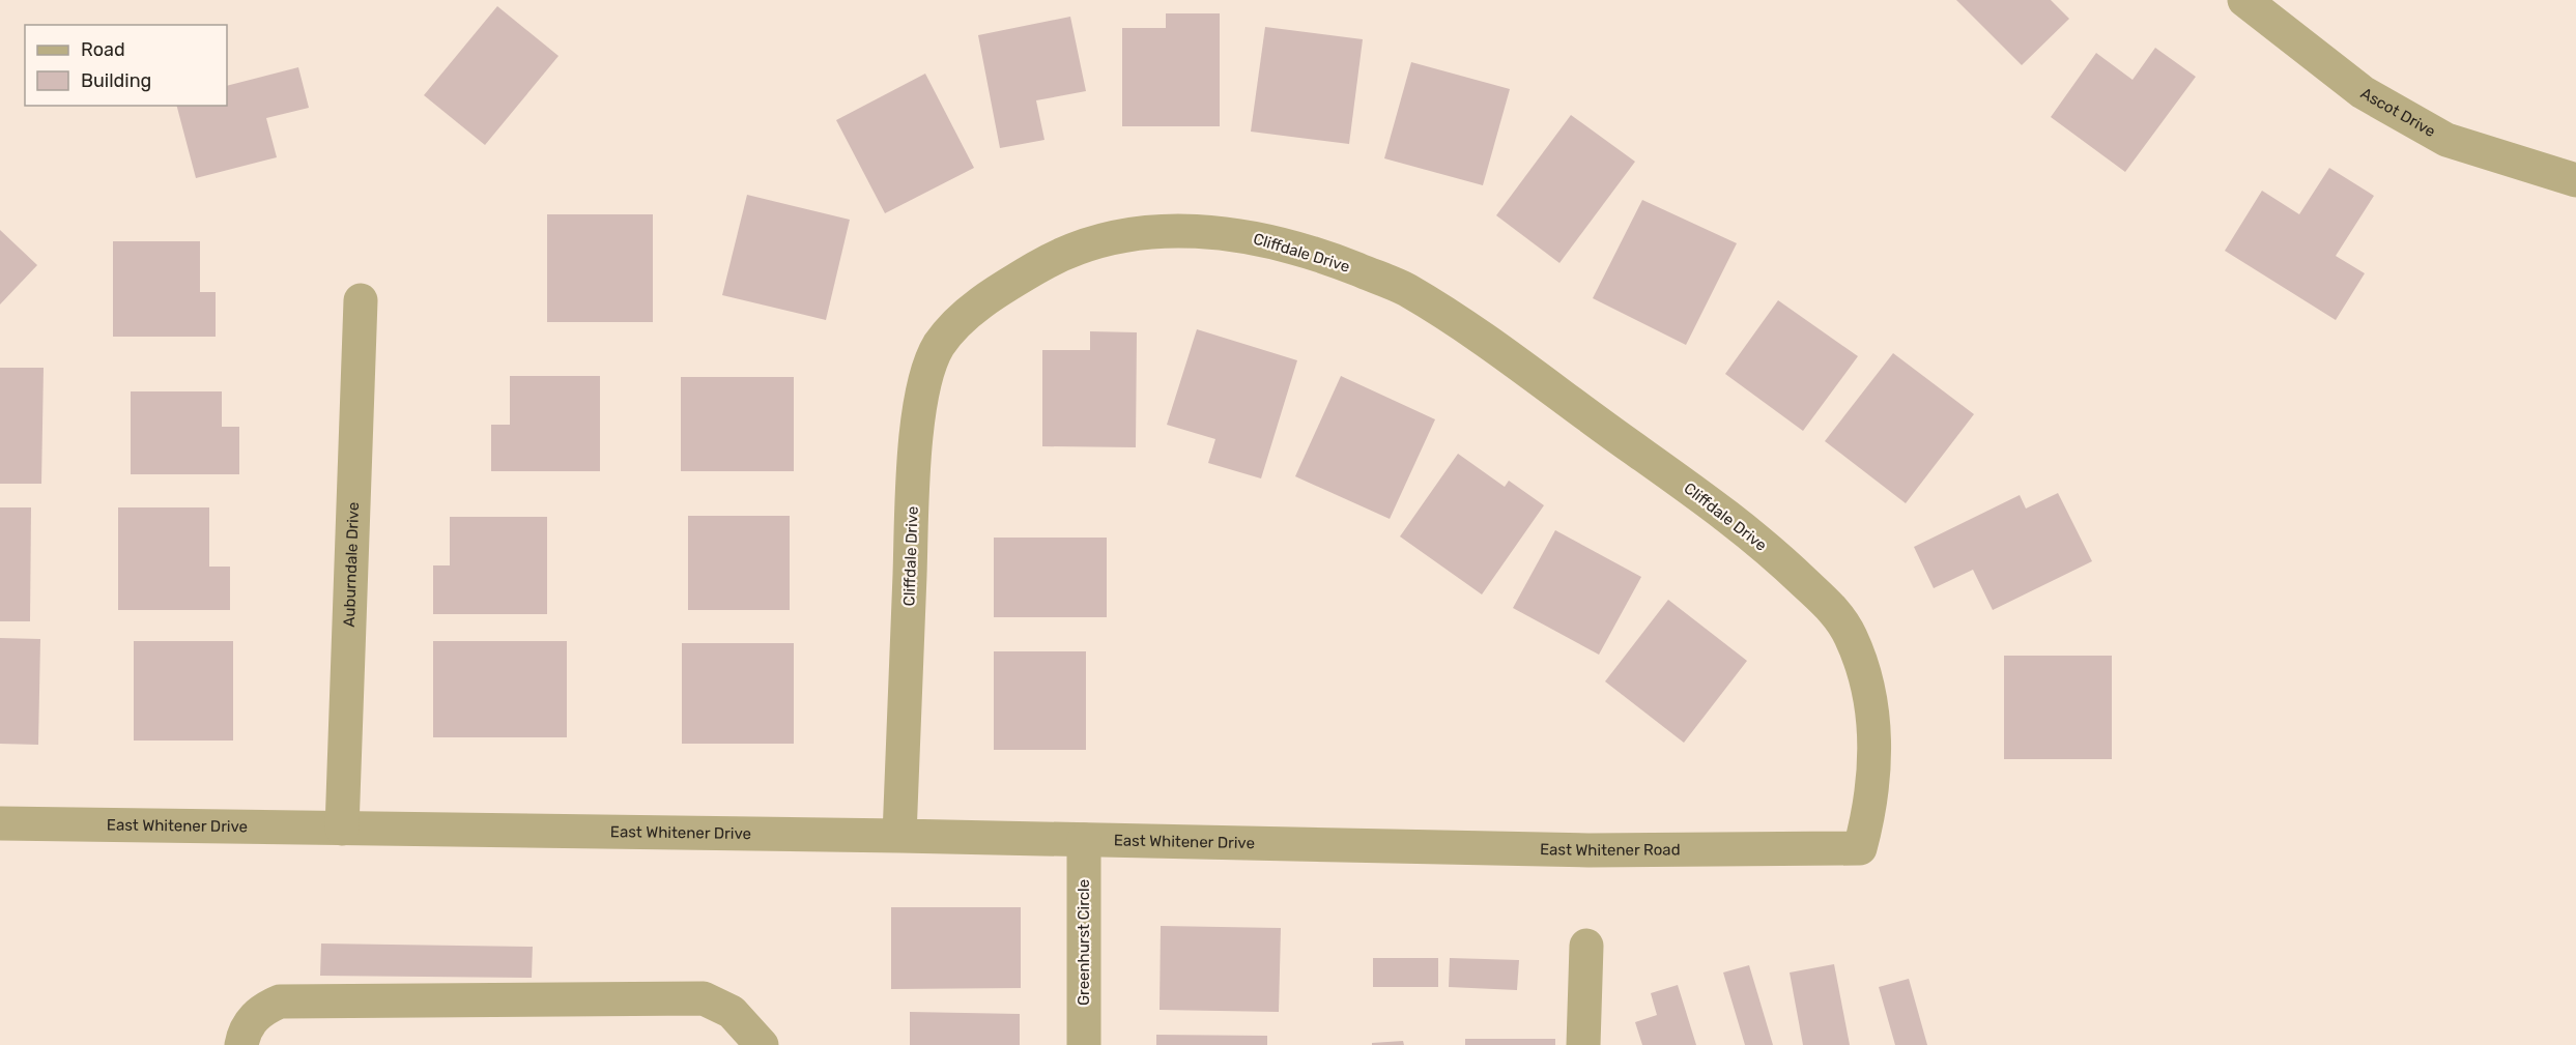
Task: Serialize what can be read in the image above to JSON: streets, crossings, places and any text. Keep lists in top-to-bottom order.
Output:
{
  "streets": {
    "street": [
      "Ascot Drive",
      "Cliffdale Drive",
      "Auburndale Drive",
      "East Whitener Drive",
      "East Whitener Road",
      "Greenhurst Circle"
    ]
  },
  "crossings": [
    ["Cliffdale Drive", "East Whitener Drive"],
    ["Cliffdale Drive", "East Whitener Road"],
    ["Auburndale Drive", "East Whitener Drive"],
    ["East Whitener Drive", "East Whitener Road"],
    ["East Whitener Drive", "Greenhurst Circle"]
  ],
  "legend": ["Road", "Building"]
}
